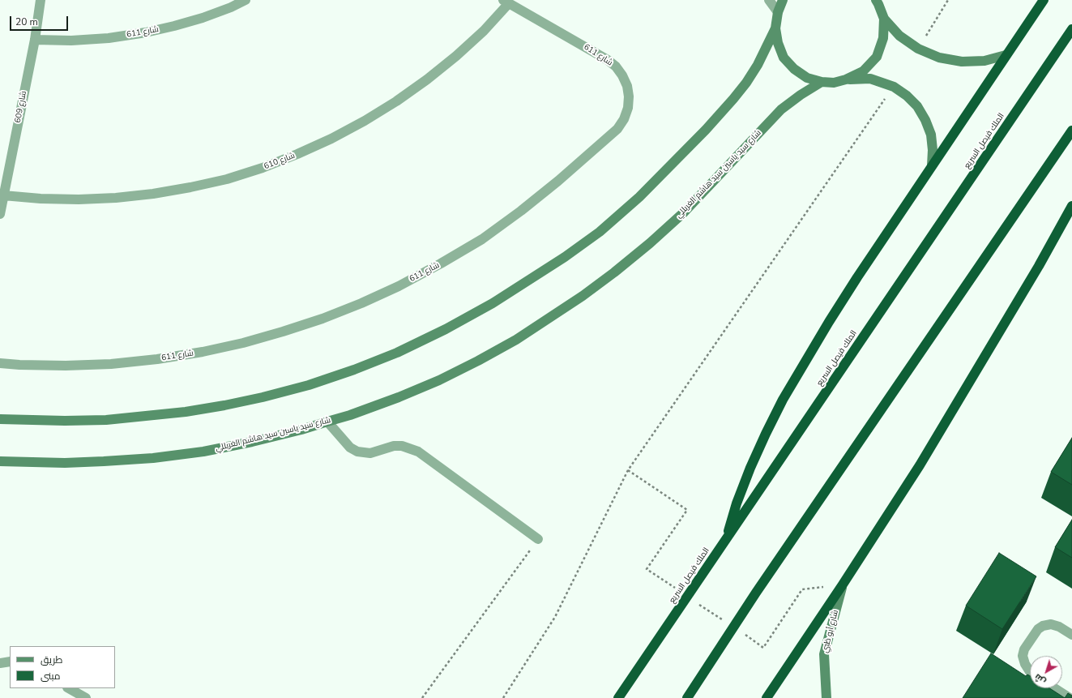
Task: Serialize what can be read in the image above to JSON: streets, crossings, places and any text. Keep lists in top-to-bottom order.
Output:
{
  "streets": {
    "highway": ["الملك فيصل السريع"],
    "street": [
      "شارع 611",
      "شارع 609",
      "شارع 610",
      "شارع سيد ياسين سيد هاشم الغربللي",
      "شارع أبو ظبي"
    ]
  },
  "crossings": [
    ["شارع 611", "شارع 609"],
    ["شارع 611", "شارع 610"],
    ["شارع 609", "شارع 610"]
  ],
  "legend": ["طريق", "مبنى"],
  "scale_bar": "20 m",
  "north": "bottom left"
}
